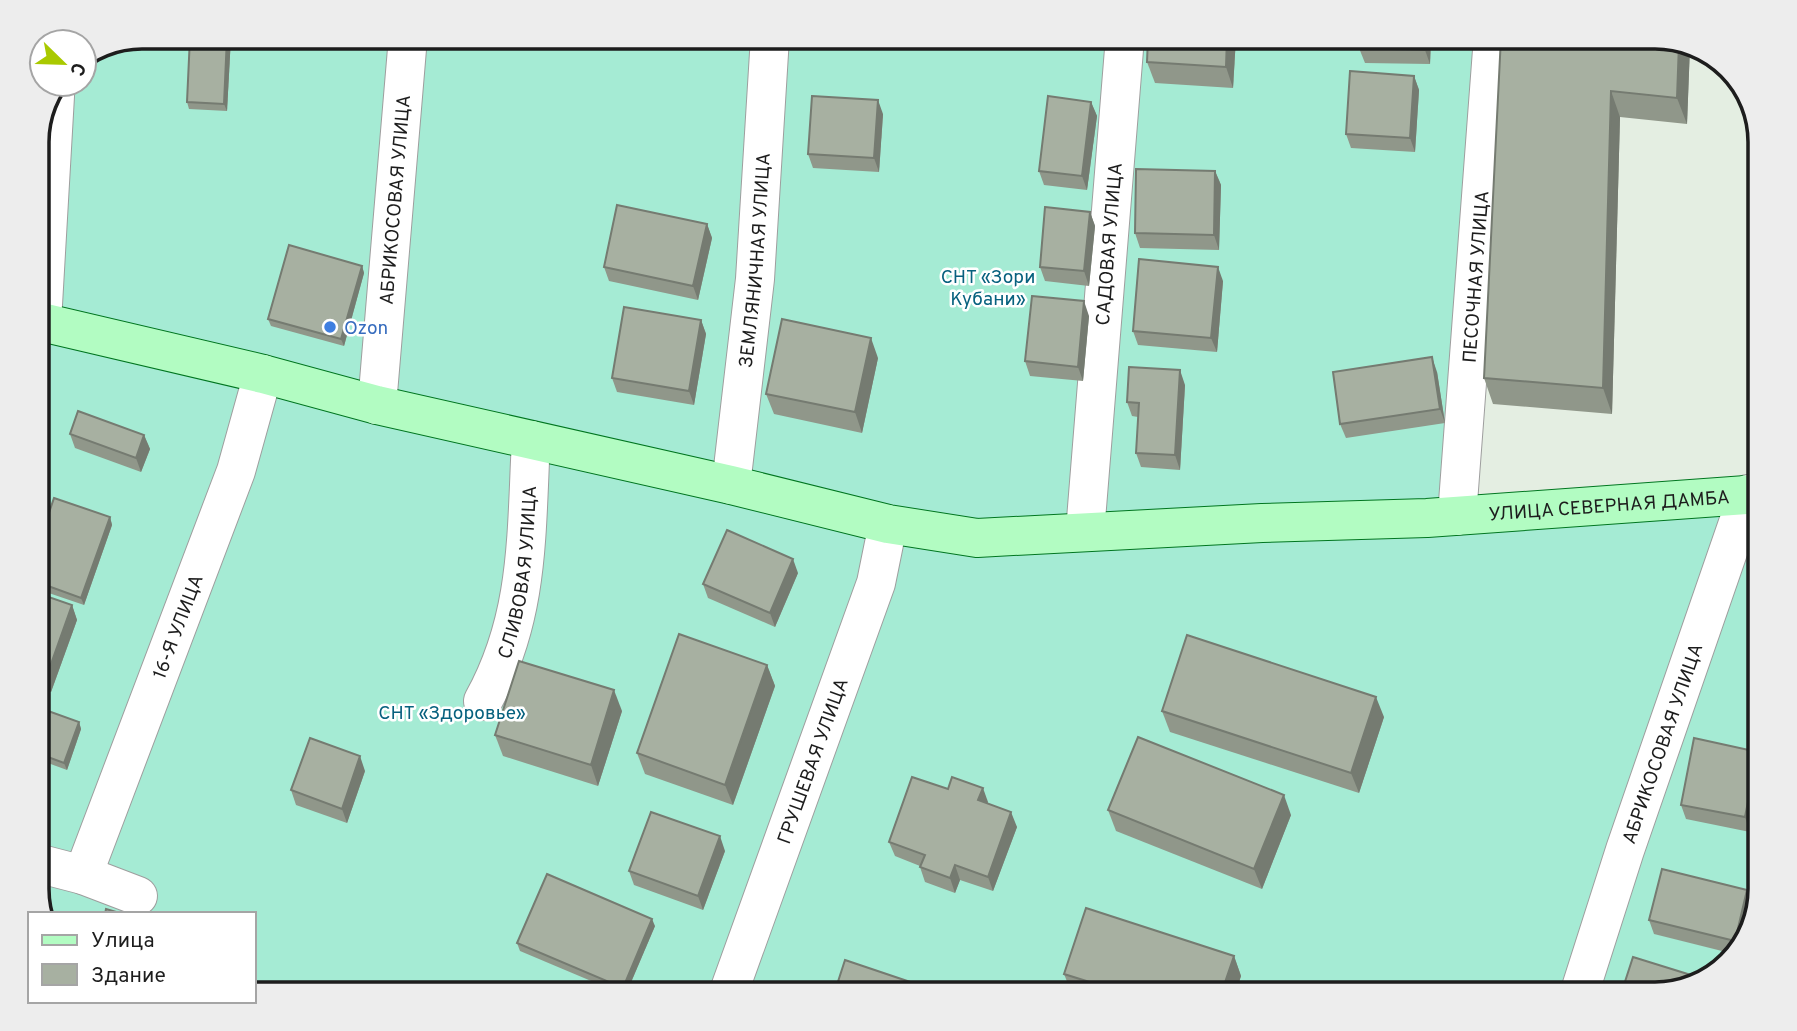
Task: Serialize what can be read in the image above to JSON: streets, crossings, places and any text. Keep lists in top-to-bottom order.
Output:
{
  "streets": {
    "street": [
      "АБРИКОСОВАЯ УЛИЦА",
      "САДОВАЯ УЛИЦА",
      "ЗЕМЛЯНИЧНАЯ УЛИЦА",
      "ПЕСОЧНАЯ УЛИЦА",
      "УЛИЦА СЕВЕРНАЯ ДАМБА",
      "СЛИВОВАЯ УЛИЦА",
      "16-Я УЛИЦА",
      "ГРУШЕВАЯ УЛИЦА"
    ]
  },
  "crossings": [
    ["АБРИКОСОВАЯ УЛИЦА", "УЛИЦА СЕВЕРНАЯ ДАМБА"],
    ["САДОВАЯ УЛИЦА", "УЛИЦА СЕВЕРНАЯ ДАМБА"],
    ["ЗЕМЛЯНИЧНАЯ УЛИЦА", "УЛИЦА СЕВЕРНАЯ ДАМБА"],
    ["ПЕСОЧНАЯ УЛИЦА", "УЛИЦА СЕВЕРНАЯ ДАМБА"],
    ["УЛИЦА СЕВЕРНАЯ ДАМБА", "СЛИВОВАЯ УЛИЦА"],
    ["УЛИЦА СЕВЕРНАЯ ДАМБА", "16-Я УЛИЦА"],
    ["УЛИЦА СЕВЕРНАЯ ДАМБА", "ГРУШЕВАЯ УЛИЦА"]
  ],
  "parks": ["СНТ «Зори Кубани»", "СНТ «Здоровье»"],
  "places": ["Ozon"],
  "legend": ["Улица", "Здание"],
  "north": "bottom right"
}
